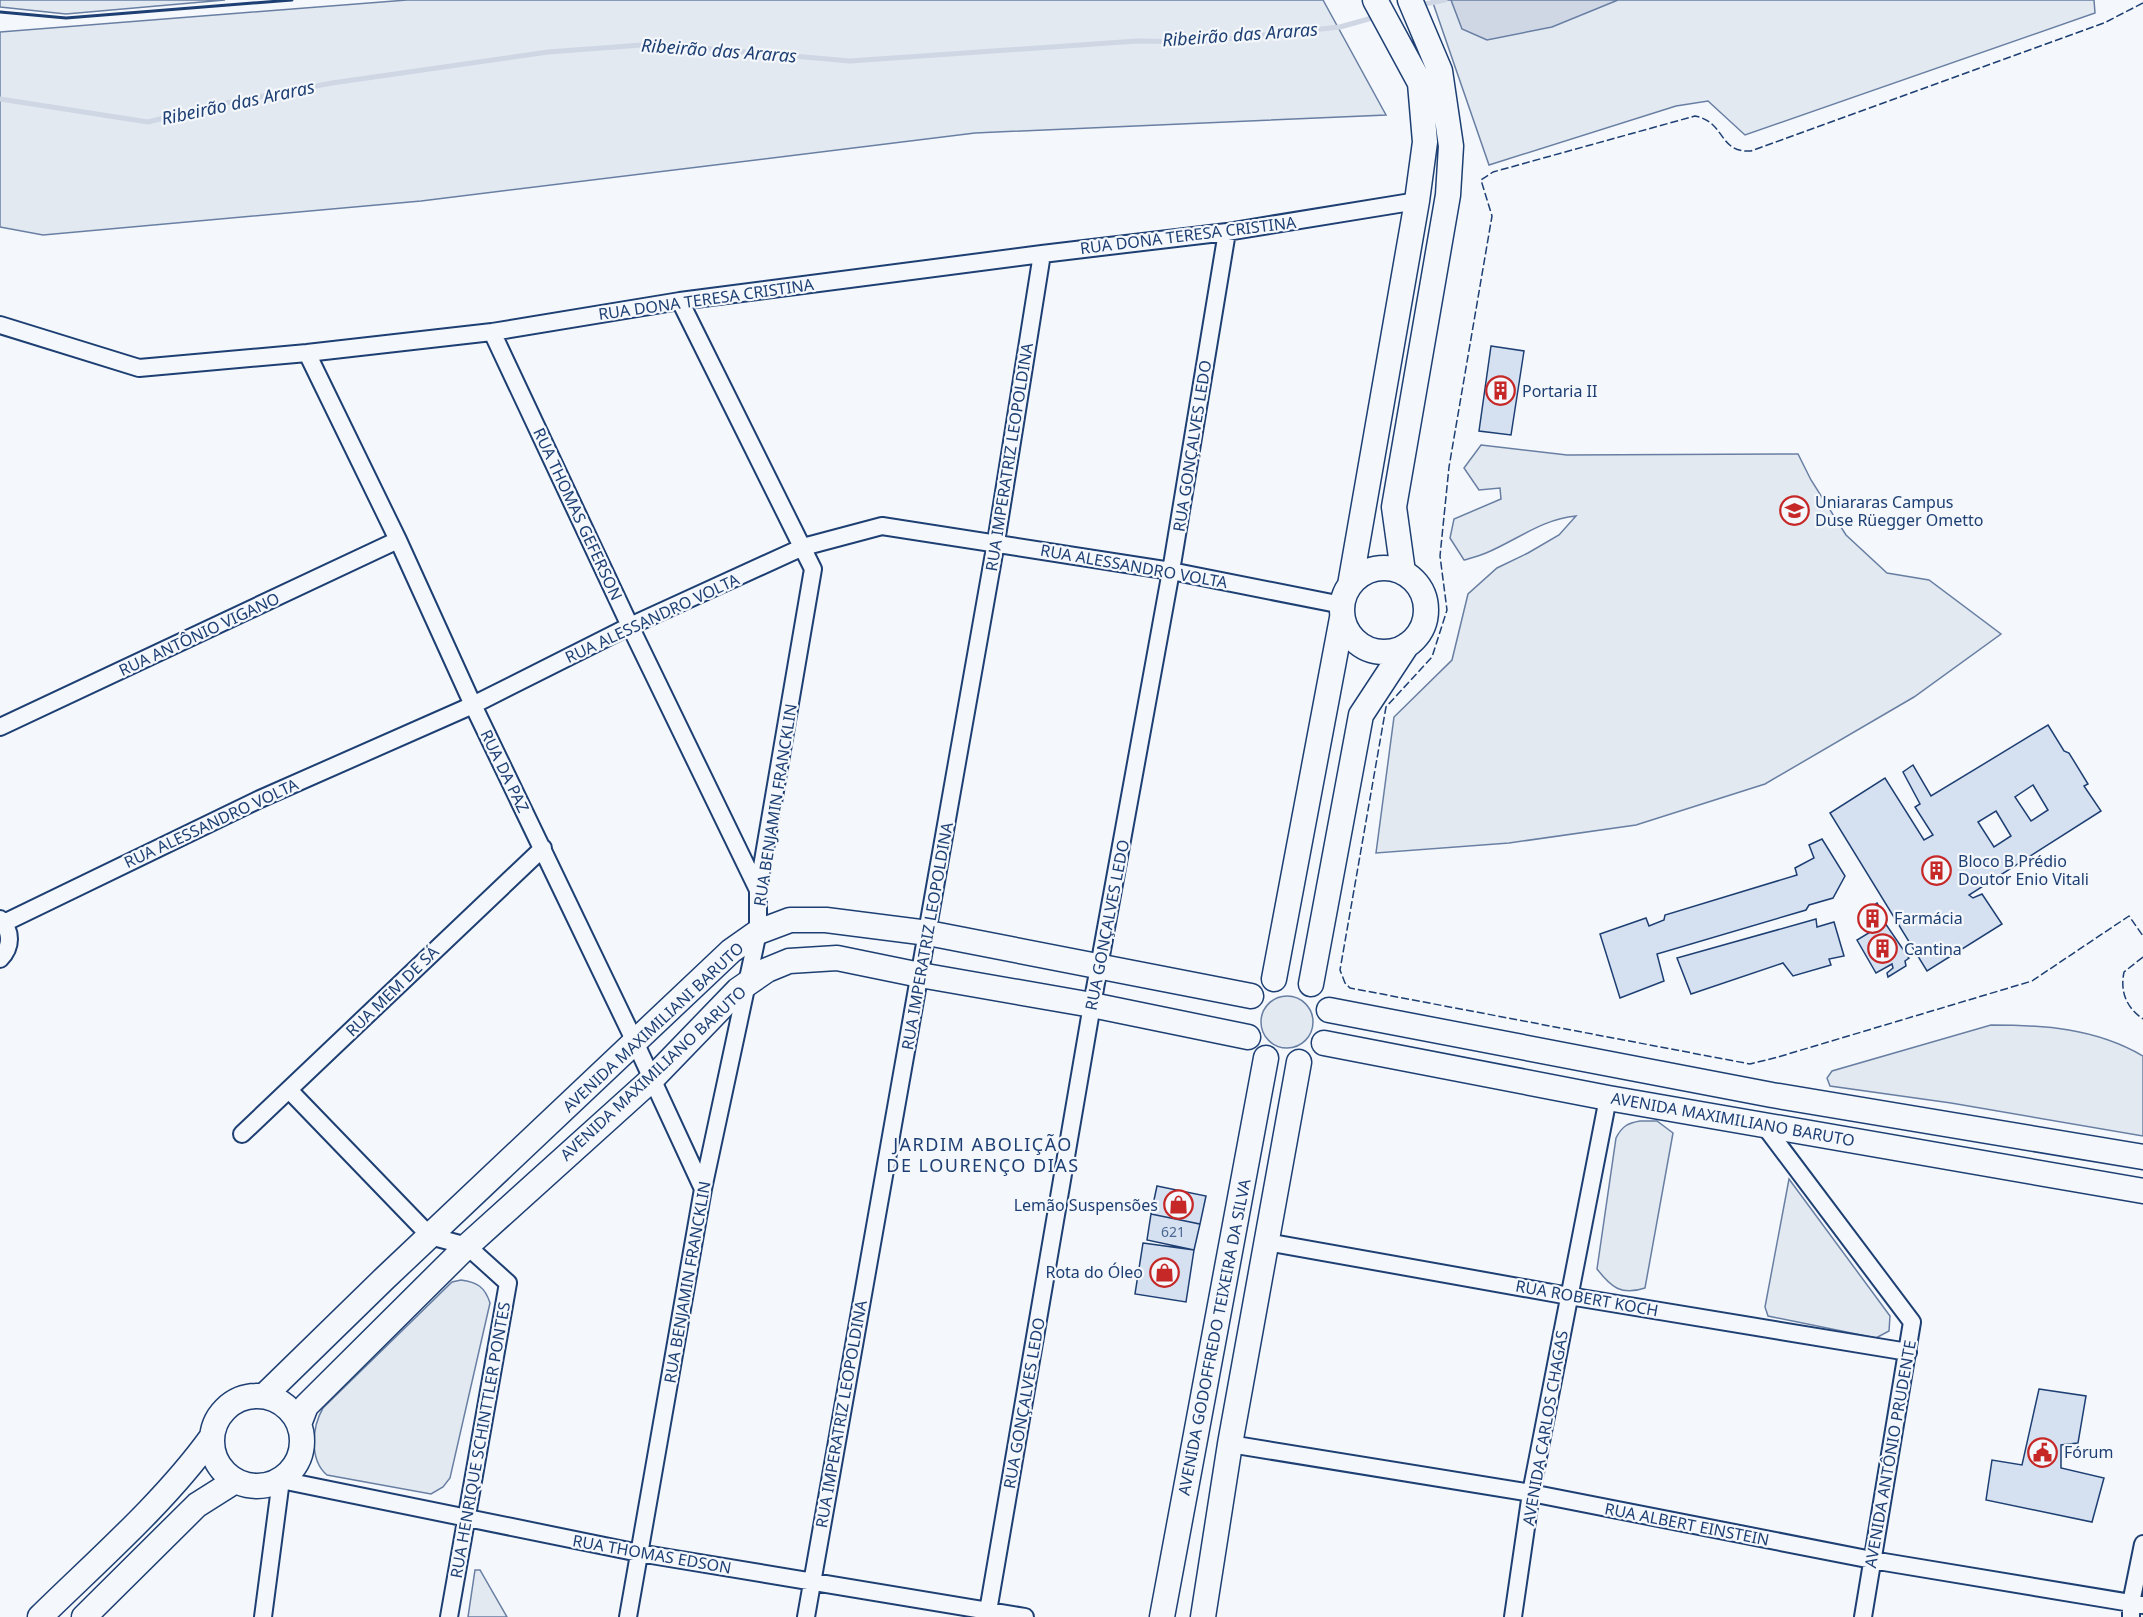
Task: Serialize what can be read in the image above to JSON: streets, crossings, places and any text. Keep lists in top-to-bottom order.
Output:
{
  "streets": {
    "street": [
      "RUA DONA TERESA CRISTINA",
      "RUA GONÇALVES LEDO",
      "RUA IMPERATRIZ LEOPOLDINA",
      "RUA THOMAS GEFERSON",
      "RUA ALESSANDRO VOLTA",
      "RUA ANTÔNIO VIGANO",
      "RUA DA PAZ",
      "RUA BENJAMIN FRANCKLIN",
      "RUA MEM DE SÁ",
      "AVENIDA MAXIMILIANI BARUTO",
      "AVENIDA MAXIMILIANO BARUTO",
      "RUA ROBERT KOCH",
      "AVENIDA GODOFFREDO TEIXEIRA DA SILVA",
      "AVENIDA CARLOS CHAGAS",
      "RUA HENRIQUE SCHINTTLER PONTES",
      "AVENIDA ANTÔNIO PRUDENTE",
      "RUA ALBERT EINSTEIN",
      "RUA THOMAS EDSON"
    ]
  },
  "crossings": [
    ["RUA DONA TERESA CRISTINA", "RUA GONÇALVES LEDO"],
    ["RUA DONA TERESA CRISTINA", "RUA IMPERATRIZ LEOPOLDINA"],
    ["RUA DONA TERESA CRISTINA", "RUA THOMAS GEFERSON"],
    ["RUA DONA TERESA CRISTINA", "RUA DA PAZ"],
    ["RUA DONA TERESA CRISTINA", "RUA BENJAMIN FRANCKLIN"],
    ["RUA GONÇALVES LEDO", "RUA ALESSANDRO VOLTA"],
    ["RUA GONÇALVES LEDO", "AVENIDA MAXIMILIANI BARUTO"],
    ["RUA GONÇALVES LEDO", "AVENIDA MAXIMILIANO BARUTO"],
    ["RUA GONÇALVES LEDO", "RUA THOMAS EDSON"],
    ["RUA IMPERATRIZ LEOPOLDINA", "RUA ALESSANDRO VOLTA"],
    ["RUA IMPERATRIZ LEOPOLDINA", "AVENIDA MAXIMILIANI BARUTO"],
    ["RUA IMPERATRIZ LEOPOLDINA", "AVENIDA MAXIMILIANO BARUTO"],
    ["RUA IMPERATRIZ LEOPOLDINA", "RUA THOMAS EDSON"],
    ["RUA THOMAS GEFERSON", "RUA ALESSANDRO VOLTA"],
    ["RUA THOMAS GEFERSON", "RUA BENJAMIN FRANCKLIN"],
    ["RUA ALESSANDRO VOLTA", "RUA DA PAZ"],
    ["RUA ALESSANDRO VOLTA", "RUA BENJAMIN FRANCKLIN"],
    ["RUA ANTÔNIO VIGANO", "RUA DA PAZ"],
    ["RUA DA PAZ", "RUA BENJAMIN FRANCKLIN"],
    ["RUA DA PAZ", "RUA MEM DE SÁ"],
    ["RUA DA PAZ", "AVENIDA MAXIMILIANI BARUTO"],
    ["RUA DA PAZ", "AVENIDA MAXIMILIANO BARUTO"],
    ["RUA BENJAMIN FRANCKLIN", "AVENIDA MAXIMILIANI BARUTO"],
    ["RUA BENJAMIN FRANCKLIN", "AVENIDA MAXIMILIANO BARUTO"],
    ["RUA BENJAMIN FRANCKLIN", "RUA THOMAS EDSON"],
    ["AVENIDA MAXIMILIANI BARUTO", "AVENIDA MAXIMILIANO BARUTO"],
    ["AVENIDA MAXIMILIANI BARUTO", "AVENIDA GODOFFREDO TEIXEIRA DA SILVA"],
    ["AVENIDA MAXIMILIANI BARUTO", "RUA THOMAS EDSON"],
    ["AVENIDA MAXIMILIANO BARUTO", "AVENIDA GODOFFREDO TEIXEIRA DA SILVA"],
    ["AVENIDA MAXIMILIANO BARUTO", "AVENIDA CARLOS CHAGAS"],
    ["AVENIDA MAXIMILIANO BARUTO", "RUA HENRIQUE SCHINTTLER PONTES"],
    ["AVENIDA MAXIMILIANO BARUTO", "AVENIDA ANTÔNIO PRUDENTE"],
    ["AVENIDA MAXIMILIANO BARUTO", "RUA THOMAS EDSON"],
    ["RUA ROBERT KOCH", "AVENIDA GODOFFREDO TEIXEIRA DA SILVA"],
    ["RUA ROBERT KOCH", "AVENIDA CARLOS CHAGAS"],
    ["RUA ROBERT KOCH", "AVENIDA ANTÔNIO PRUDENTE"],
    ["AVENIDA GODOFFREDO TEIXEIRA DA SILVA", "RUA ALBERT EINSTEIN"],
    ["AVENIDA CARLOS CHAGAS", "RUA ALBERT EINSTEIN"],
    ["RUA HENRIQUE SCHINTTLER PONTES", "RUA THOMAS EDSON"],
    ["AVENIDA ANTÔNIO PRUDENTE", "RUA ALBERT EINSTEIN"]
  ],
  "districts": ["JARDIM ABOLIÇÃO DE LOURENÇO DIAS"],
  "water": ["Ribeirão das Araras"],
  "places": {
    "building": [
      "Portaria II",
      "Bloco B Prédio Doutor Enio Vitali",
      "Farmácia",
      "Cantina"
    ],
    "school or university": ["Uniararas Campus Duse Rüegger Ometto"],
    "shop": ["Lemão Suspensões", "Rota do Óleo"],
    "public building": ["Fórum"]
  },
  "house_numbers": ["621"]
}
